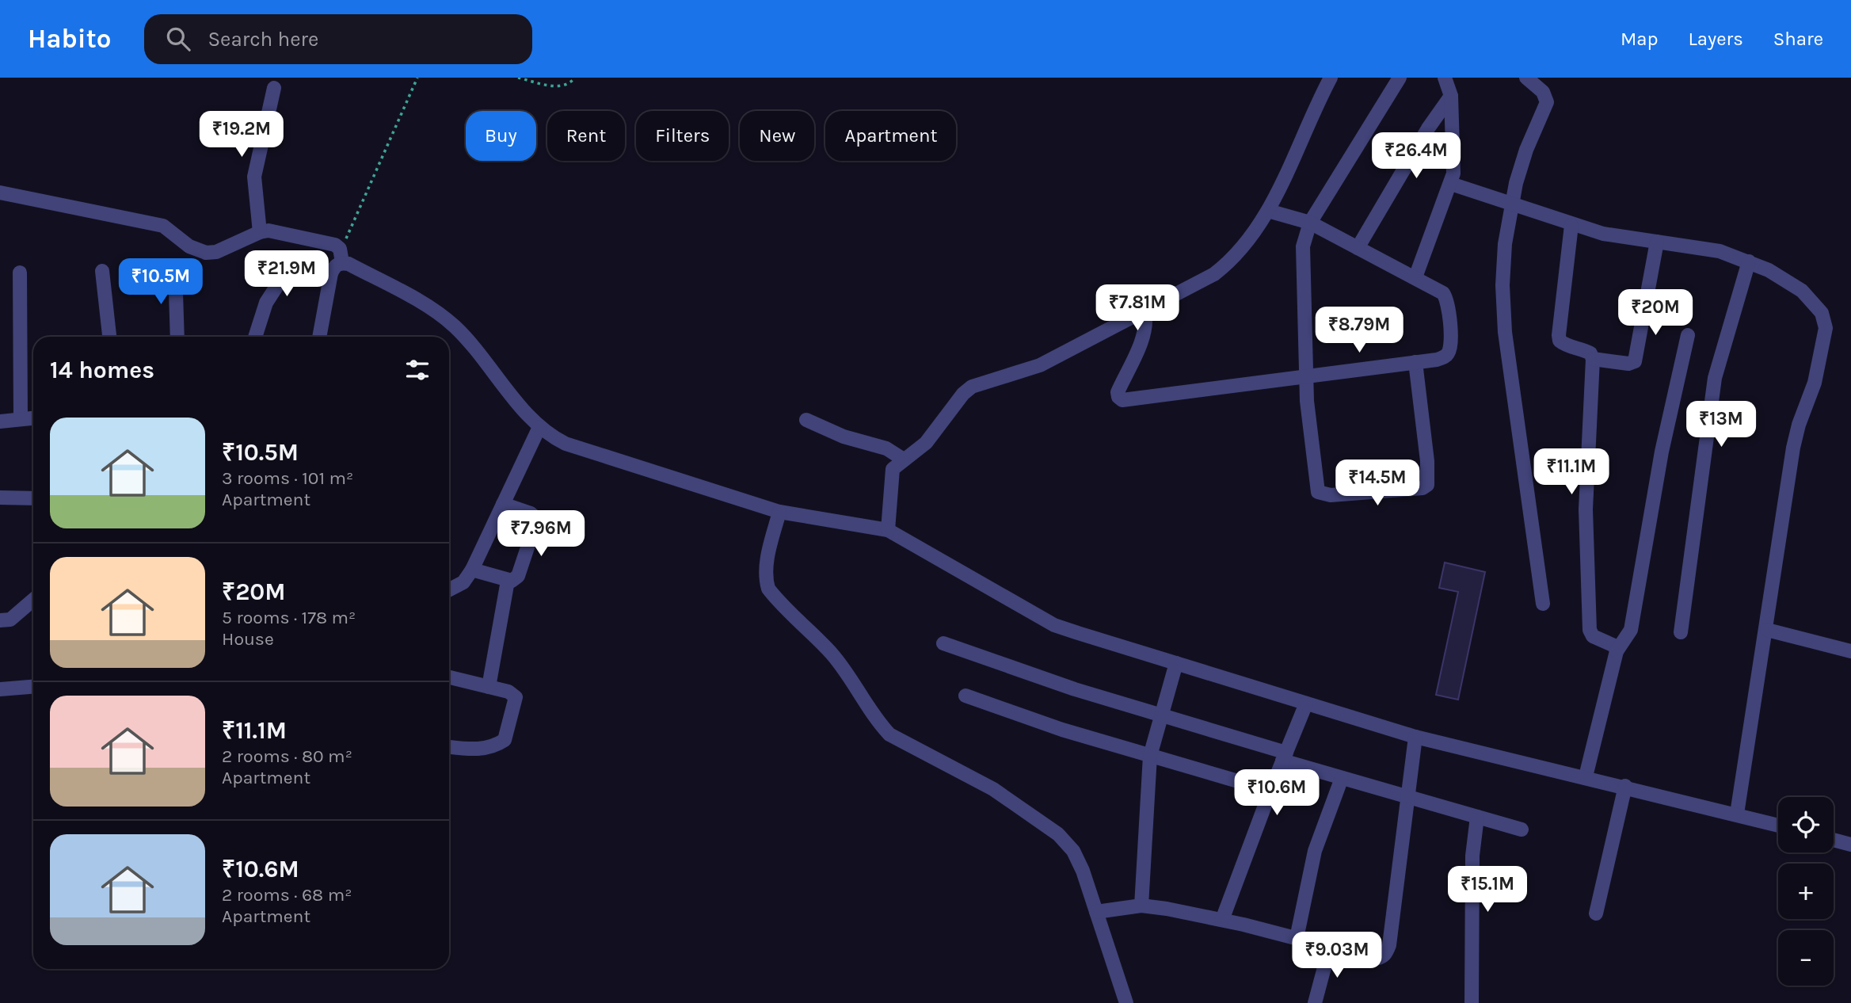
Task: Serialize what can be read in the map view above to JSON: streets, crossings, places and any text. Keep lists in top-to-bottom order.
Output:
{
  "page": {
    "header": "Habito",
    "search": "Search here",
    "nav": ["Map", "Layers", "Share"],
    "price": [
      "₹19.2M",
      "₹26.4M",
      "₹21.9M",
      "₹10.5M",
      "₹7.81M",
      "₹20M",
      "₹8.79M",
      "₹13M",
      "₹11.1M",
      "₹14.5M",
      "₹7.96M",
      "₹10.6M",
      "₹15.1M",
      "₹9.03M"
    ],
    "chip": [
      "Buy",
      "Rent",
      "Filters",
      "New",
      "Apartment"
    ],
    "heading": "14 homes",
    "list": [
      {
        "name": "₹10.5M",
        "note": "3 rooms · 101 m² · Apartment"
      },
      {
        "name": "₹20M",
        "note": "5 rooms · 178 m² · House"
      },
      {
        "name": "₹11.1M",
        "note": "2 rooms · 80 m² · Apartment"
      },
      {
        "name": "₹10.6M",
        "note": "2 rooms · 68 m² · Apartment"
      }
    ],
    "map_buttons": ["+", "−"]
  }
}
